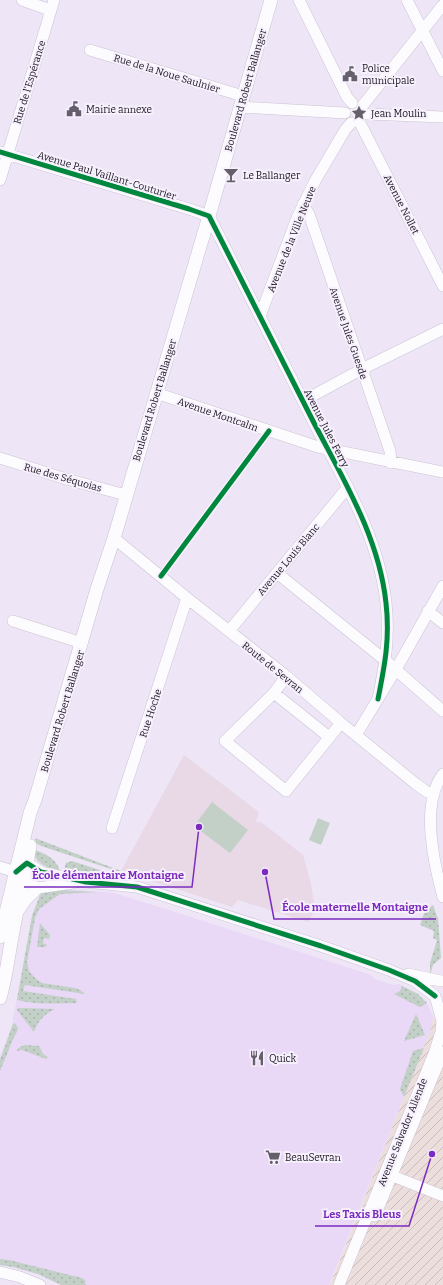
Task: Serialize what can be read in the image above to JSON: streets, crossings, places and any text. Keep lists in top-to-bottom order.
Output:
{
  "streets": {
    "main road": ["Boulevard Robert Ballanger"],
    "street": [
      "Rue de la Noue Saulnier",
      "Rue de l'Espérance",
      "Avenue Paul Vaillant-Couturier",
      "Avenue Nollet",
      "Avenue de la Ville Neuve",
      "Avenue Jules Guesde",
      "Avenue Montcalm",
      "Avenue Jules Ferry",
      "Rue des Séquoias",
      "Avenue Louis Blanc",
      "Route de Sevran",
      "Rue Hoche",
      "Avenue Salvador Allende"
    ]
  },
  "crossings": [
    ["Rue de la Noue Saulnier", "Boulevard Robert Ballanger"],
    ["Rue de la Noue Saulnier", "Avenue Nollet"],
    ["Rue de la Noue Saulnier", "Avenue de la Ville Neuve"],
    ["Rue de l'Espérance", "Avenue Paul Vaillant-Couturier"],
    ["Boulevard Robert Ballanger", "Avenue Paul Vaillant-Couturier"],
    ["Boulevard Robert Ballanger", "Avenue Montcalm"],
    ["Boulevard Robert Ballanger", "Avenue Jules Ferry"],
    ["Boulevard Robert Ballanger", "Rue des Séquoias"],
    ["Boulevard Robert Ballanger", "Route de Sevran"],
    ["Avenue Paul Vaillant-Couturier", "Avenue Jules Ferry"],
    ["Avenue Nollet", "Avenue de la Ville Neuve"],
    ["Avenue de la Ville Neuve", "Avenue Jules Guesde"],
    ["Avenue de la Ville Neuve", "Avenue Jules Ferry"],
    ["Avenue Jules Guesde", "Avenue Montcalm"],
    ["Avenue Montcalm", "Avenue Jules Ferry"],
    ["Avenue Jules Ferry", "Avenue Louis Blanc"],
    ["Avenue Louis Blanc", "Route de Sevran"],
    ["Route de Sevran", "Rue Hoche"]
  ],
  "places": {
    "public building": ["Police municipale", "Mairie annexe"],
    "place": ["Jean Moulin"],
    "bar": ["Le Ballanger"],
    "other": ["École élémentaire Montaigne", "École maternelle Montaigne", "Les Taxis Bleus"],
    "restaurant": ["Quick"],
    "supermarket": ["BeauSevran"]
  }
}
